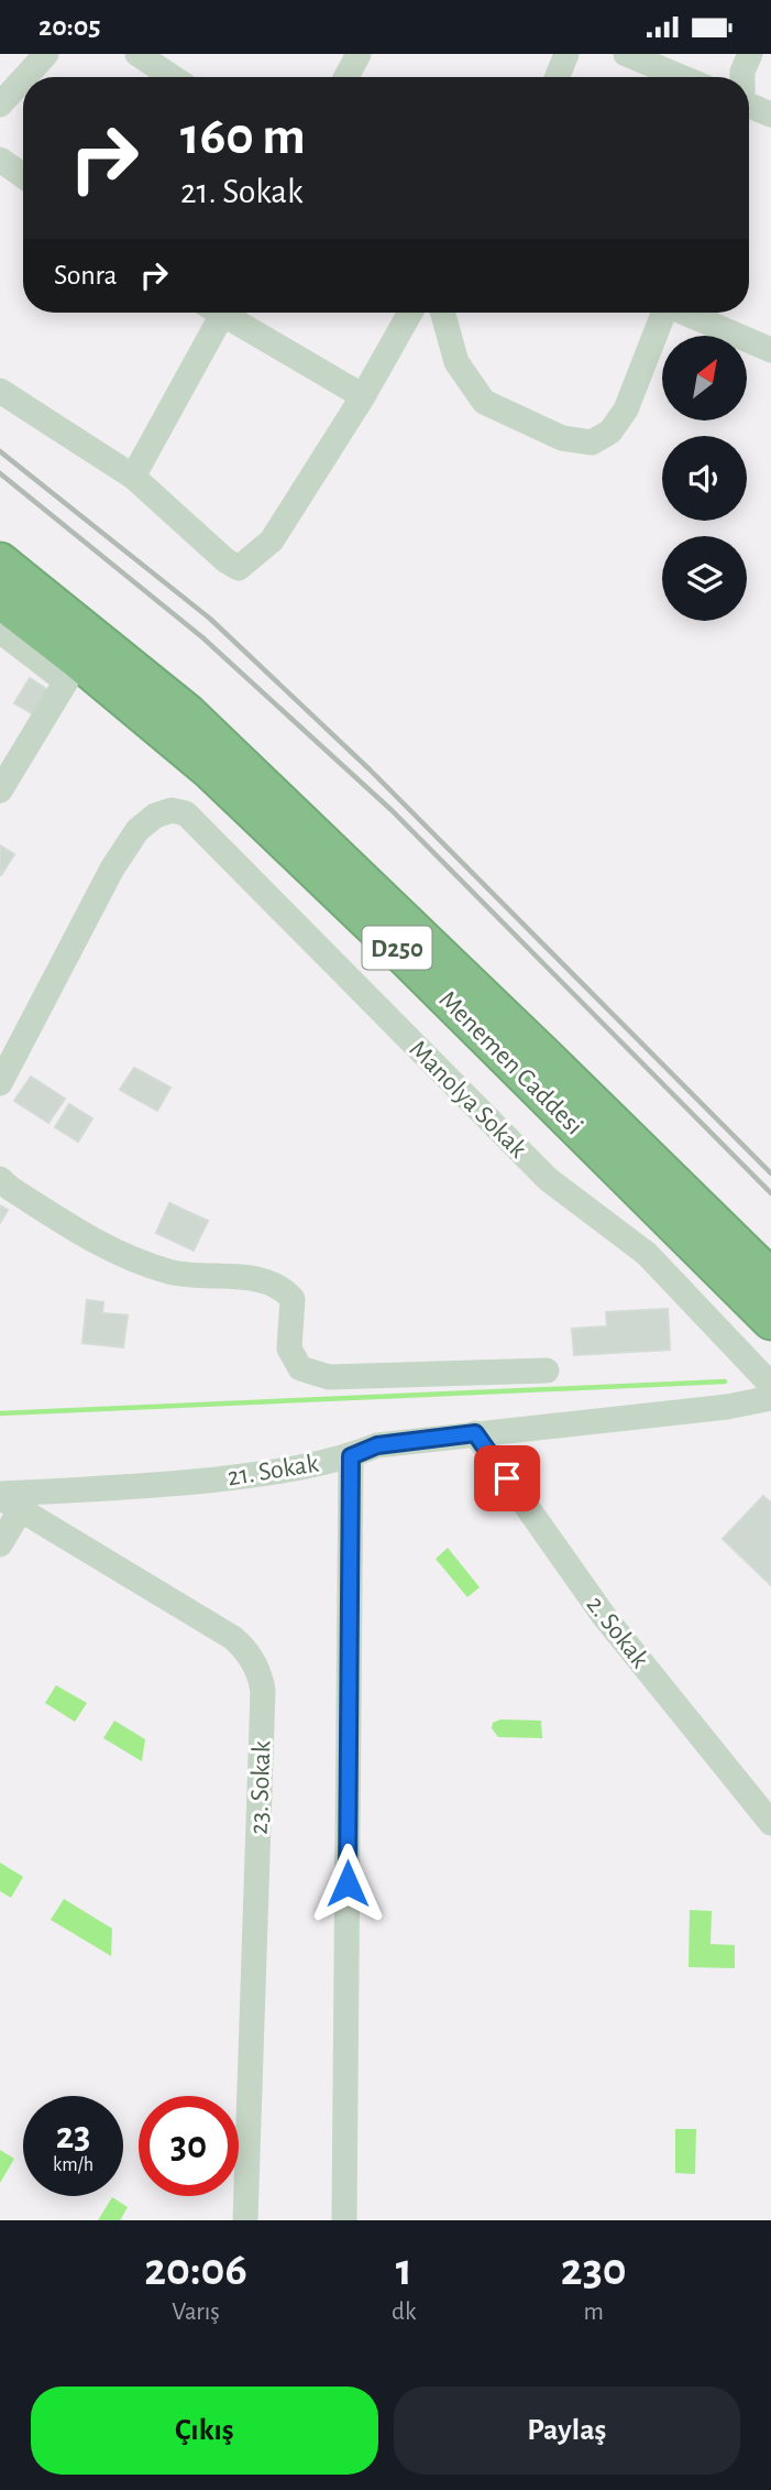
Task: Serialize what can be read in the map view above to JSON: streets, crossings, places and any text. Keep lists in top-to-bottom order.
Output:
{
  "streets": {
    "highway": ["D250", "Menemen Caddesi"],
    "street": [
      "Manolya Sokak",
      "21. Sokak",
      "2. Sokak",
      "23. Sokak"
    ]
  },
  "crossings": [
    ["21. Sokak", "2. Sokak"],
    ["21. Sokak", "23. Sokak"]
  ],
  "north": "top right",
  "page": {
    "status": "20:05",
    "turn": ["160 m", "21. Sokak"],
    "then": "Sonra",
    "speed": "23 km/h",
    "limit": "30",
    "eta": [
      "20:06",
      "Varış",
      "1",
      "dk",
      "230",
      "m"
    ],
    "buttons": ["Çıkış", "Paylaş"]
  }
}
